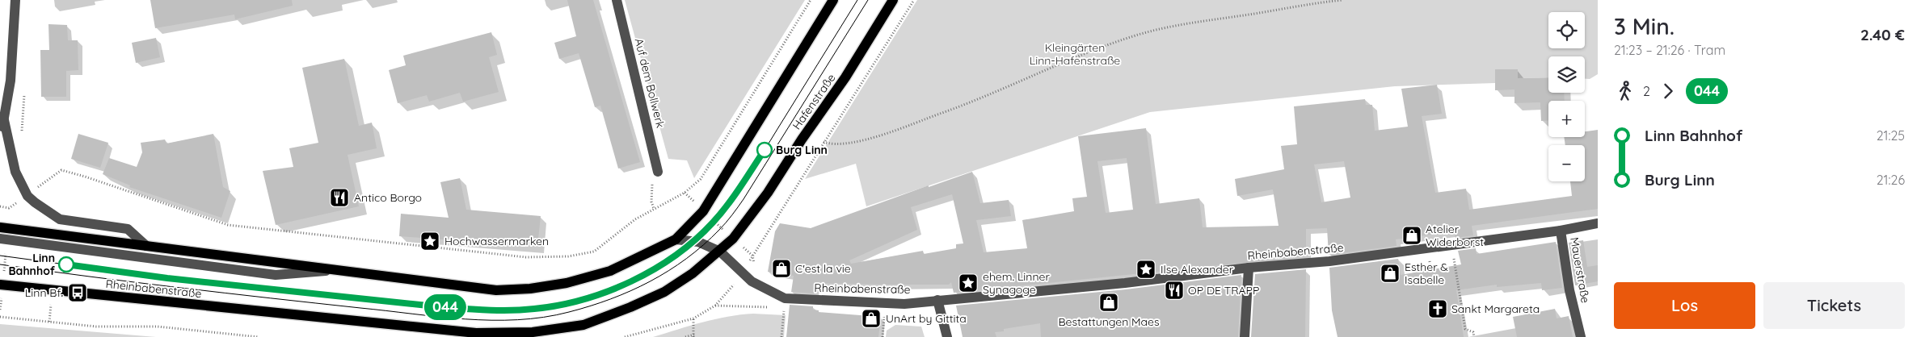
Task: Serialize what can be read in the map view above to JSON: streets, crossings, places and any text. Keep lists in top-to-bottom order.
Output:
{
  "streets": {
    "main road": ["Hafenstraße", "Rheinbabenstraße"],
    "street": ["Auf dem Bollwerk", "Mauerstraße"]
  },
  "crossings": [
    ["Hafenstraße", "Rheinbabenstraße"],
    ["Rheinbabenstraße", "Mauerstraße"]
  ],
  "parks": ["Kleingärten Linn-Hafenstraße"],
  "places": {
    "other": ["Burg Linn", "Linn Bahnhof"],
    "restaurant": ["Antico Borgo", "OP DE TRAPP"],
    "shop": [
      "Atelier Widerborst",
      "C'est la vie",
      "Esther & Isabelle",
      "Bestattungen Maes",
      "UnArt by Gittita"
    ],
    "place": ["Hochwassermarken", "Ilse Alexander", "ehem. Linner Synagoge"],
    "bus stop": ["Linn Bf."],
    "church": ["Sankt Margareta"]
  },
  "lines": ["tram line 044"],
  "page": {
    "on_map": "044",
    "heading": ["3 Min.", "21:23 – 21:26 · Tram", "2.40 €"],
    "map_buttons": ["+", "−"],
    "legs": ["2", "044"],
    "list": [
      {
        "name": "Linn Bahnhof",
        "value": "21:25"
      },
      {
        "name": "Burg Linn",
        "value": "21:26"
      }
    ],
    "buttons": ["Los", "Tickets"]
  }
}
